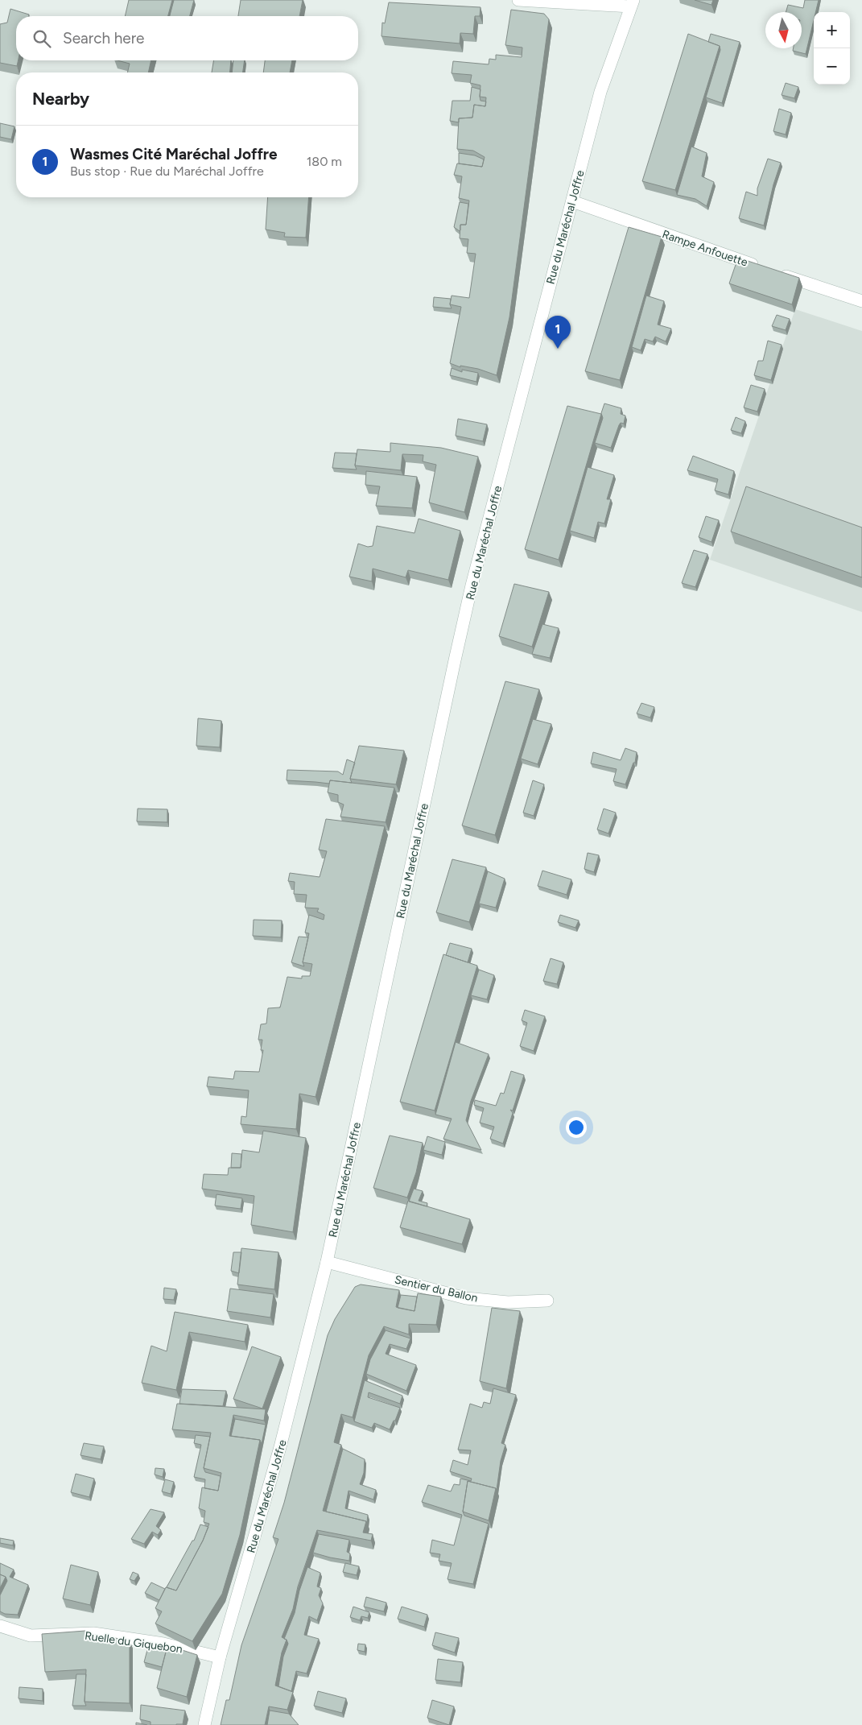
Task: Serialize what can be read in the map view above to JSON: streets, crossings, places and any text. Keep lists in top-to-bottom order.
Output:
{
  "streets": {
    "street": [
      "Rue du Maréchal Joffre",
      "Rampe Anfouette",
      "Sentier du Ballon",
      "Ruelle du Giquebon"
    ]
  },
  "crossings": [
    ["Rue du Maréchal Joffre", "Rampe Anfouette"],
    ["Rue du Maréchal Joffre", "Sentier du Ballon"],
    ["Rue du Maréchal Joffre", "Ruelle du Giquebon"]
  ],
  "north": "bottom",
  "page": {
    "map_buttons": ["+", "−"],
    "search": "Search here",
    "heading": "Nearby",
    "list": [
      {
        "mark": "1",
        "name": "Wasmes Cité Maréchal Joffre",
        "note": "Bus stop · Rue du Maréchal Joffre",
        "value": "180 m"
      }
    ],
    "pins": "1"
  }
}
